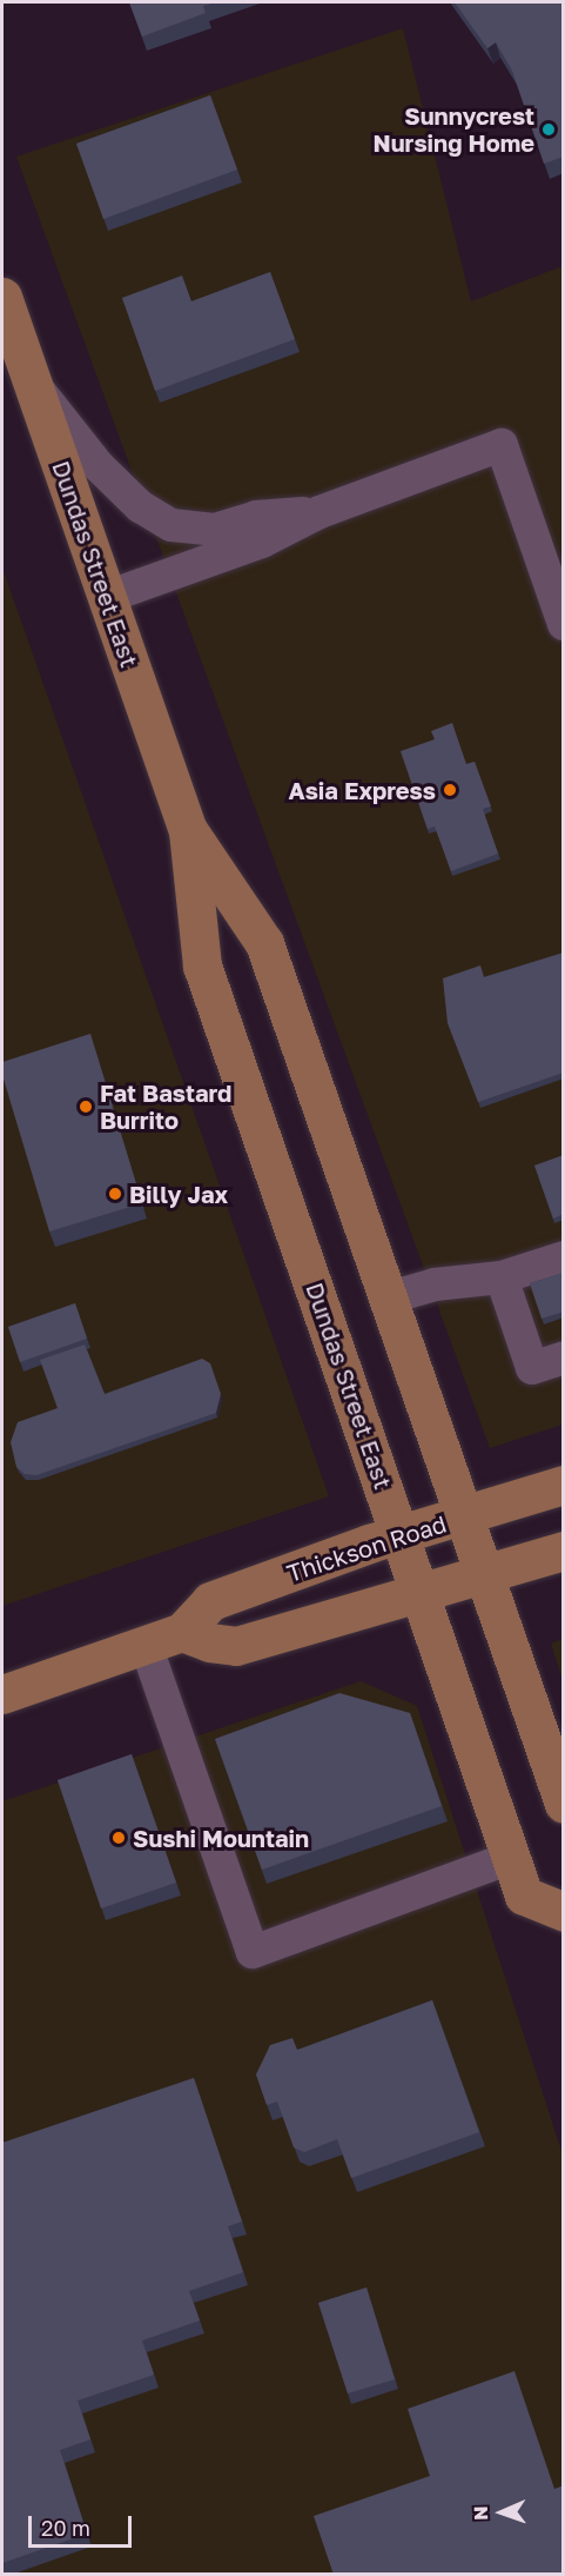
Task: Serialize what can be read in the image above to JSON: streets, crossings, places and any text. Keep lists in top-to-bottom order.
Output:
{
  "streets": {
    "main road": ["Dundas Street East", "Thickson Road"]
  },
  "crossings": [
    ["Dundas Street East", "Thickson Road"]
  ],
  "places": [
    "Sunnycrest Nursing Home",
    "Asia Express",
    "Fat Bastard Burrito",
    "Billy Jax",
    "Sushi Mountain"
  ],
  "scale_bar": "20 m",
  "north": "left"
}
